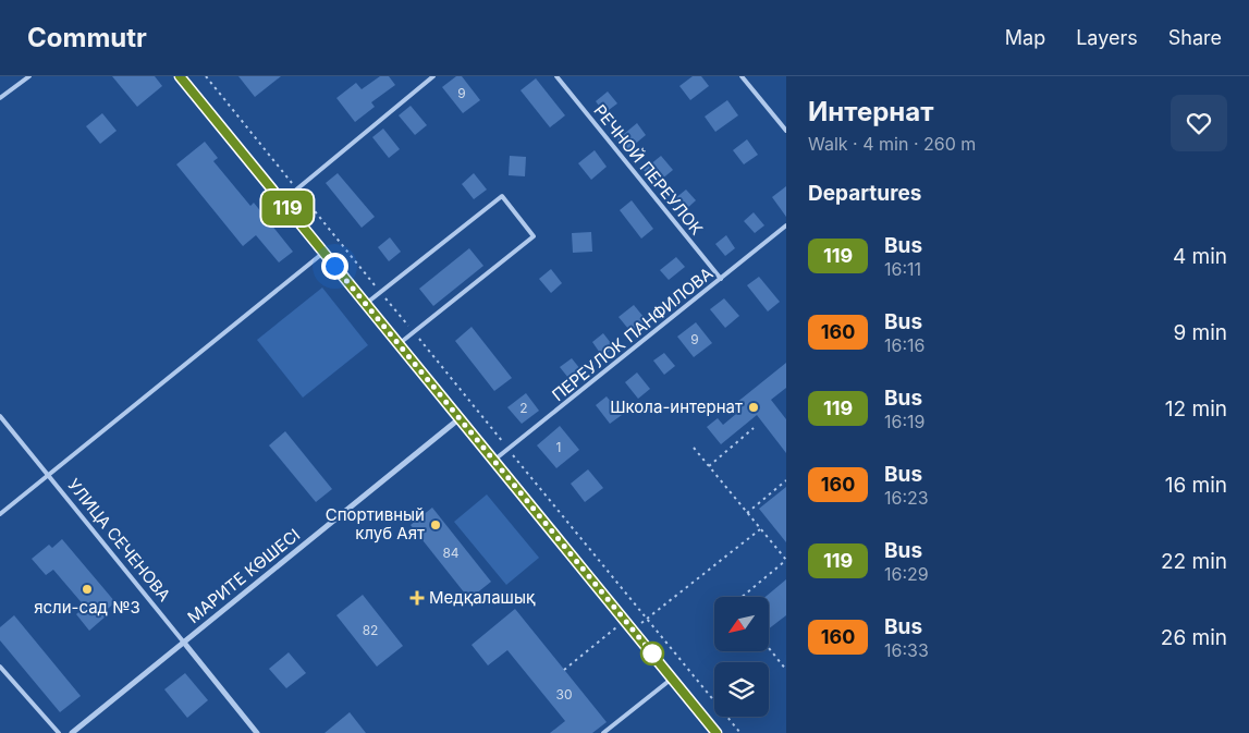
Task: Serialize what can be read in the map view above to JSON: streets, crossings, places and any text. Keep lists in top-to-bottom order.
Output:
{
  "streets": {
    "street": ["УЛИЦА СЕЧЕНОВА", "МАРИТЕ КӨШЕСІ"],
    "lane": ["РЕЧНОЙ ПЕРЕУЛОК", "ПЕРЕУЛОК ПАНФИЛОВА"]
  },
  "crossings": [
    ["РЕЧНОЙ ПЕРЕУЛОК", "ПЕРЕУЛОК ПАНФИЛОВА"],
    ["УЛИЦА СЕЧЕНОВА", "МАРИТЕ КӨШЕСІ"]
  ],
  "places": {
    "other": ["Школа-интернат", "Спортивный клуб Аят", "ясли-сад №3"],
    "health": ["Медқалашық"]
  },
  "lines": ["bus line 119"],
  "house_numbers": [
    "9",
    "9",
    "2",
    "1",
    "84",
    "82",
    "30"
  ],
  "north": "bottom left",
  "page": {
    "header": "Commutr",
    "nav": ["Map", "Layers", "Share"],
    "on_map": "119",
    "heading": [
      ["Интернат", "Walk · 4 min · 260 m"],
      "Departures"
    ],
    "list": [
      {
        "mark": "119",
        "name": "Bus",
        "note": "16:11",
        "value": "4 min"
      },
      {
        "mark": "160",
        "name": "Bus",
        "note": "16:16",
        "value": "9 min"
      },
      {
        "mark": "119",
        "name": "Bus",
        "note": "16:19",
        "value": "12 min"
      },
      {
        "mark": "160",
        "name": "Bus",
        "note": "16:23",
        "value": "16 min"
      },
      {
        "mark": "119",
        "name": "Bus",
        "note": "16:29",
        "value": "22 min"
      },
      {
        "mark": "160",
        "name": "Bus",
        "note": "16:33",
        "value": "26 min"
      }
    ]
  }
}
